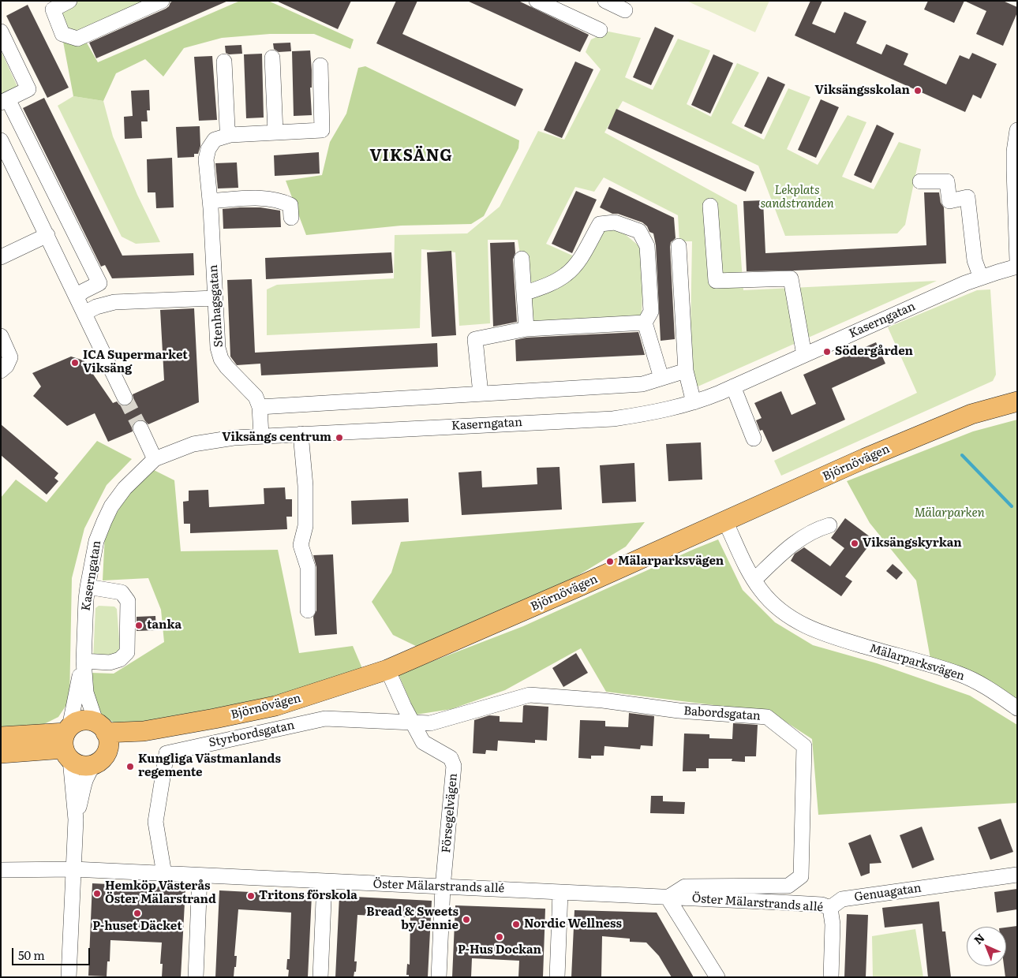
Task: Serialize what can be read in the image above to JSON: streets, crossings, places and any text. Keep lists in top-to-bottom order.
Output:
{
  "streets": {
    "main road": ["Björnövägen"],
    "street": [
      "Stenhagsgatan",
      "Kaserngatan",
      "Mälarparksvägen",
      "Babordsgatan",
      "Styrbordsgatan",
      "Försegelvägen",
      "Öster Mälarstrands allé",
      "Genuagatan"
    ]
  },
  "crossings": [
    ["Stenhagsgatan", "Kaserngatan"],
    ["Kaserngatan", "Björnövägen"],
    ["Björnövägen", "Mälarparksvägen"],
    ["Björnövägen", "Försegelvägen"],
    ["Babordsgatan", "Styrbordsgatan"],
    ["Babordsgatan", "Försegelvägen"],
    ["Babordsgatan", "Öster Mälarstrands allé"],
    ["Styrbordsgatan", "Försegelvägen"],
    ["Styrbordsgatan", "Öster Mälarstrands allé"],
    ["Försegelvägen", "Öster Mälarstrands allé"],
    ["Öster Mälarstrands allé", "Genuagatan"]
  ],
  "districts": ["VIKSÄNG"],
  "parks": ["Lekplats sandstranden", "Mälarparken"],
  "places": [
    "Viksängsskolan",
    "Södergården",
    "ICA Supermarket Viksäng",
    "Viksängs centrum",
    "Viksängskyrkan",
    "Mälarparksvägen",
    "tanka",
    "Kungliga Västmanlands regemente",
    "Hemköp Västerås Öster Mälarstrand",
    "Tritons förskola",
    "P-huset Däcket",
    "Bread & Sweets by Jennie",
    "Nordic Wellness",
    "P-Hus Dockan"
  ],
  "scale_bar": "50 m",
  "north": "top left"
}
